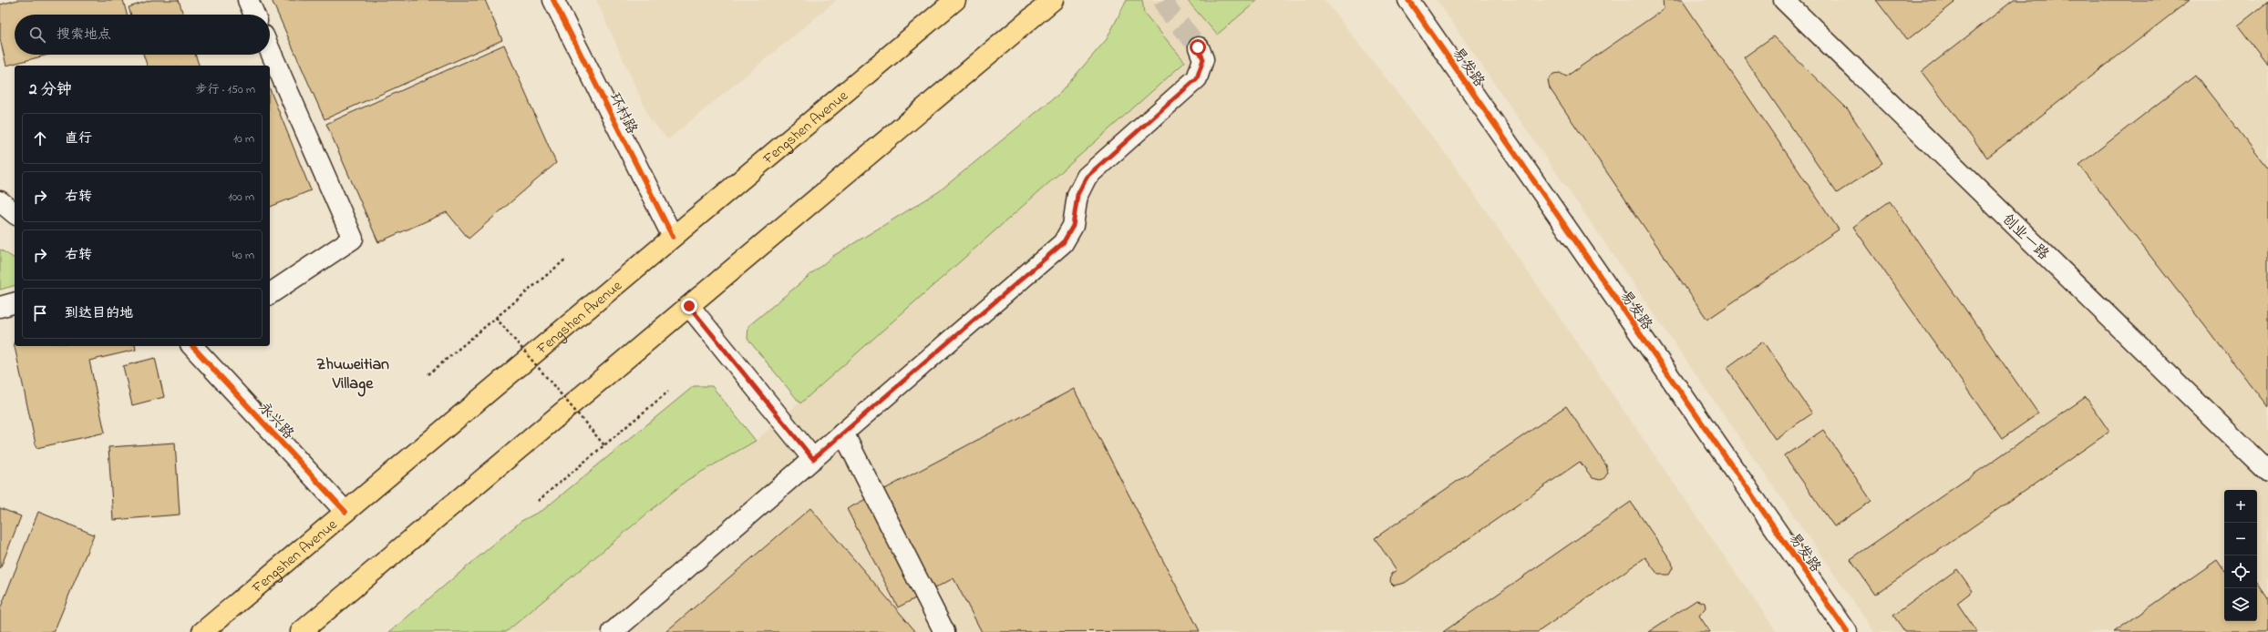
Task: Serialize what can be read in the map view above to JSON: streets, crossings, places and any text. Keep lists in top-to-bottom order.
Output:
{
  "streets": {
    "highway": ["Fengshen Avenue"],
    "street": [
      "易发路",
      "环村路",
      "创业一路",
      "永兴路"
    ]
  },
  "crossings": [
    ["环村路", "Fengshen Avenue"],
    ["Fengshen Avenue", "永兴路"]
  ],
  "districts": ["Zhuweitian Village"],
  "page": {
    "search": "搜索地点",
    "heading": ["2 分钟", "步行 · 150 m"],
    "list": [
      ["直行", "10 m"],
      ["右转", "100 m"],
      ["右转", "40 m"],
      "到达目的地"
    ],
    "map_buttons": ["+", "−"]
  }
}
